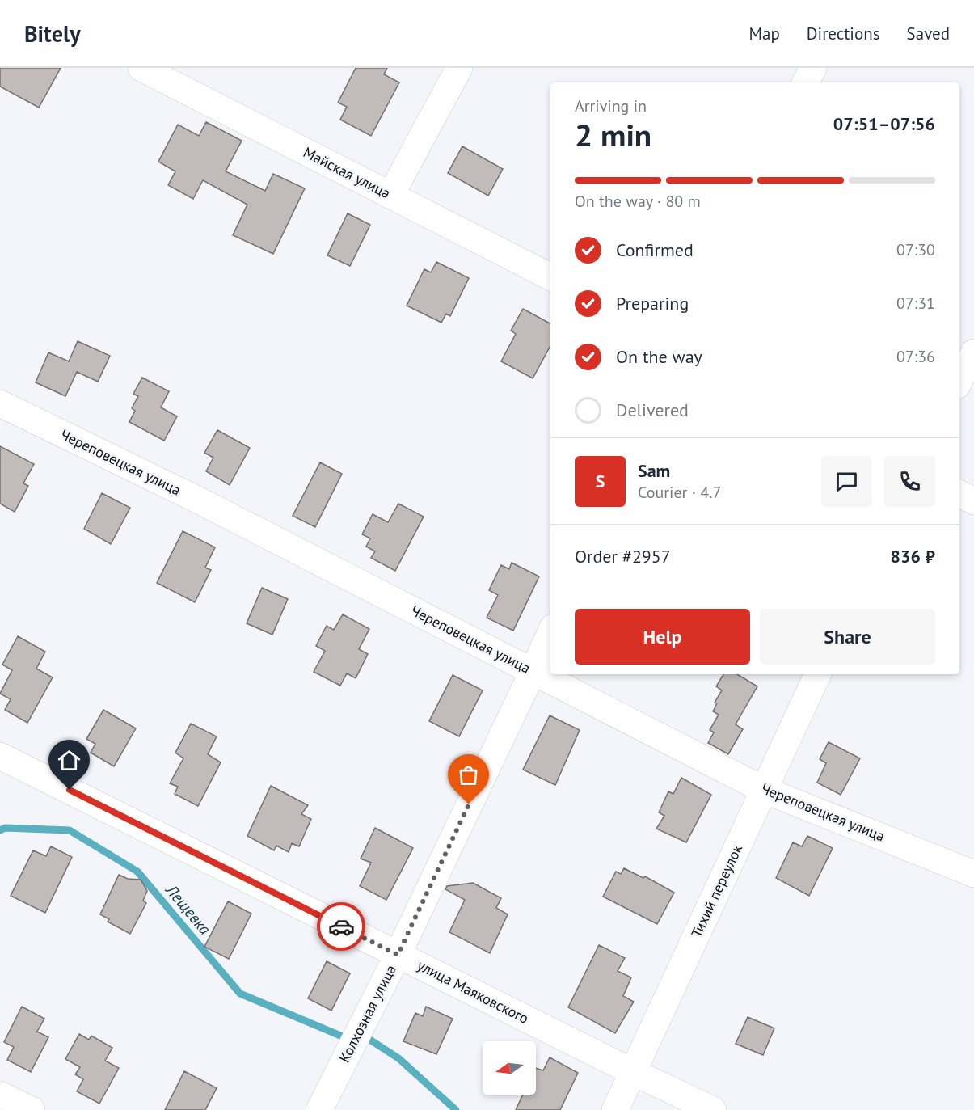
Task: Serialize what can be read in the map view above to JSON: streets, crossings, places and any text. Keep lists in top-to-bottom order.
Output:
{
  "streets": {
    "street": [
      "Майская улица",
      "Череповецкая улица",
      "Тихий переулок",
      "улица Маяковского",
      "Колхозная улица"
    ]
  },
  "crossings": [
    ["Череповецкая улица", "Тихий переулок"],
    ["Череповецкая улица", "Колхозная улица"],
    ["Тихий переулок", "улица Маяковского"],
    ["улица Маяковского", "Колхозная улица"]
  ],
  "water": ["Лещевка"],
  "north": "left",
  "page": {
    "header": "Bitely",
    "nav": ["Map", "Directions", "Saved"],
    "heading": ["2 min", "Arriving in", "07:51–07:56"],
    "panel": [
      "Sam",
      "Courier · 4.7",
      "Order #2957",
      "836 ₽"
    ],
    "bar": "On the way · 80 m",
    "list": [
      ["Confirmed", "07:30"],
      ["Preparing", "07:31"],
      ["On the way", "07:36"],
      "Delivered"
    ],
    "round": "S",
    "buttons": ["Help", "Share"]
  }
}
